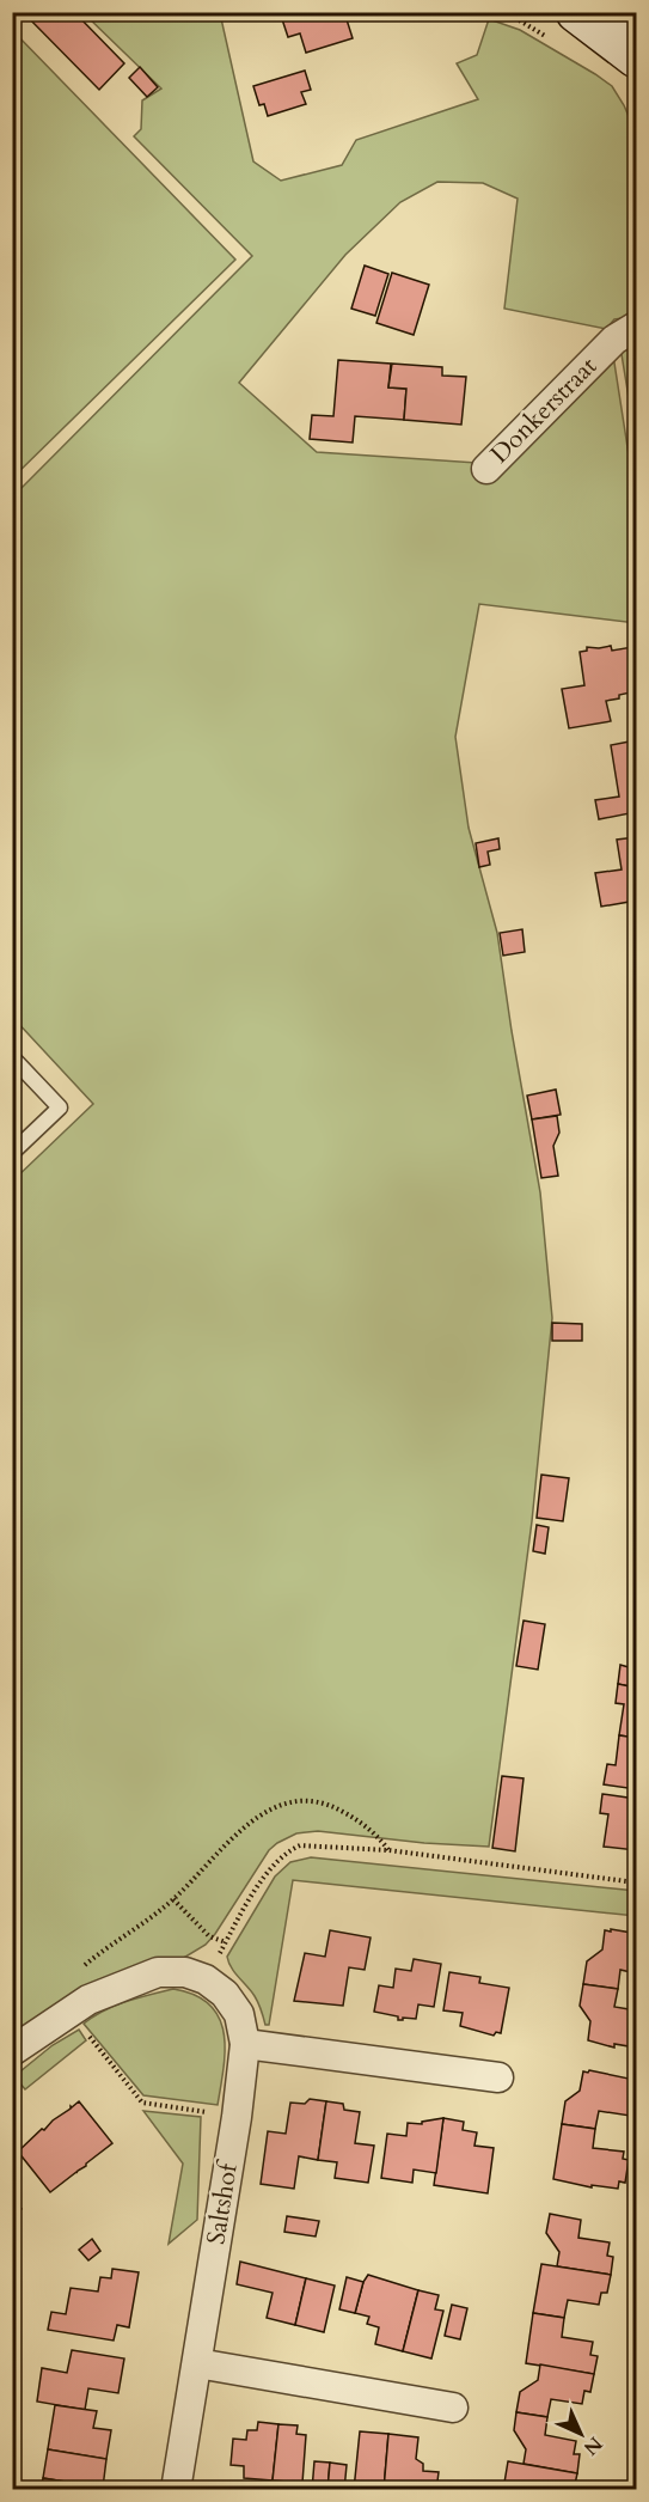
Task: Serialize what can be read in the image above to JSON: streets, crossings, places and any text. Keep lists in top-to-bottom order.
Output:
{
  "streets": {
    "street": ["Donkerstraat", "Saltshof"]
  },
  "north": "bottom right"
}
